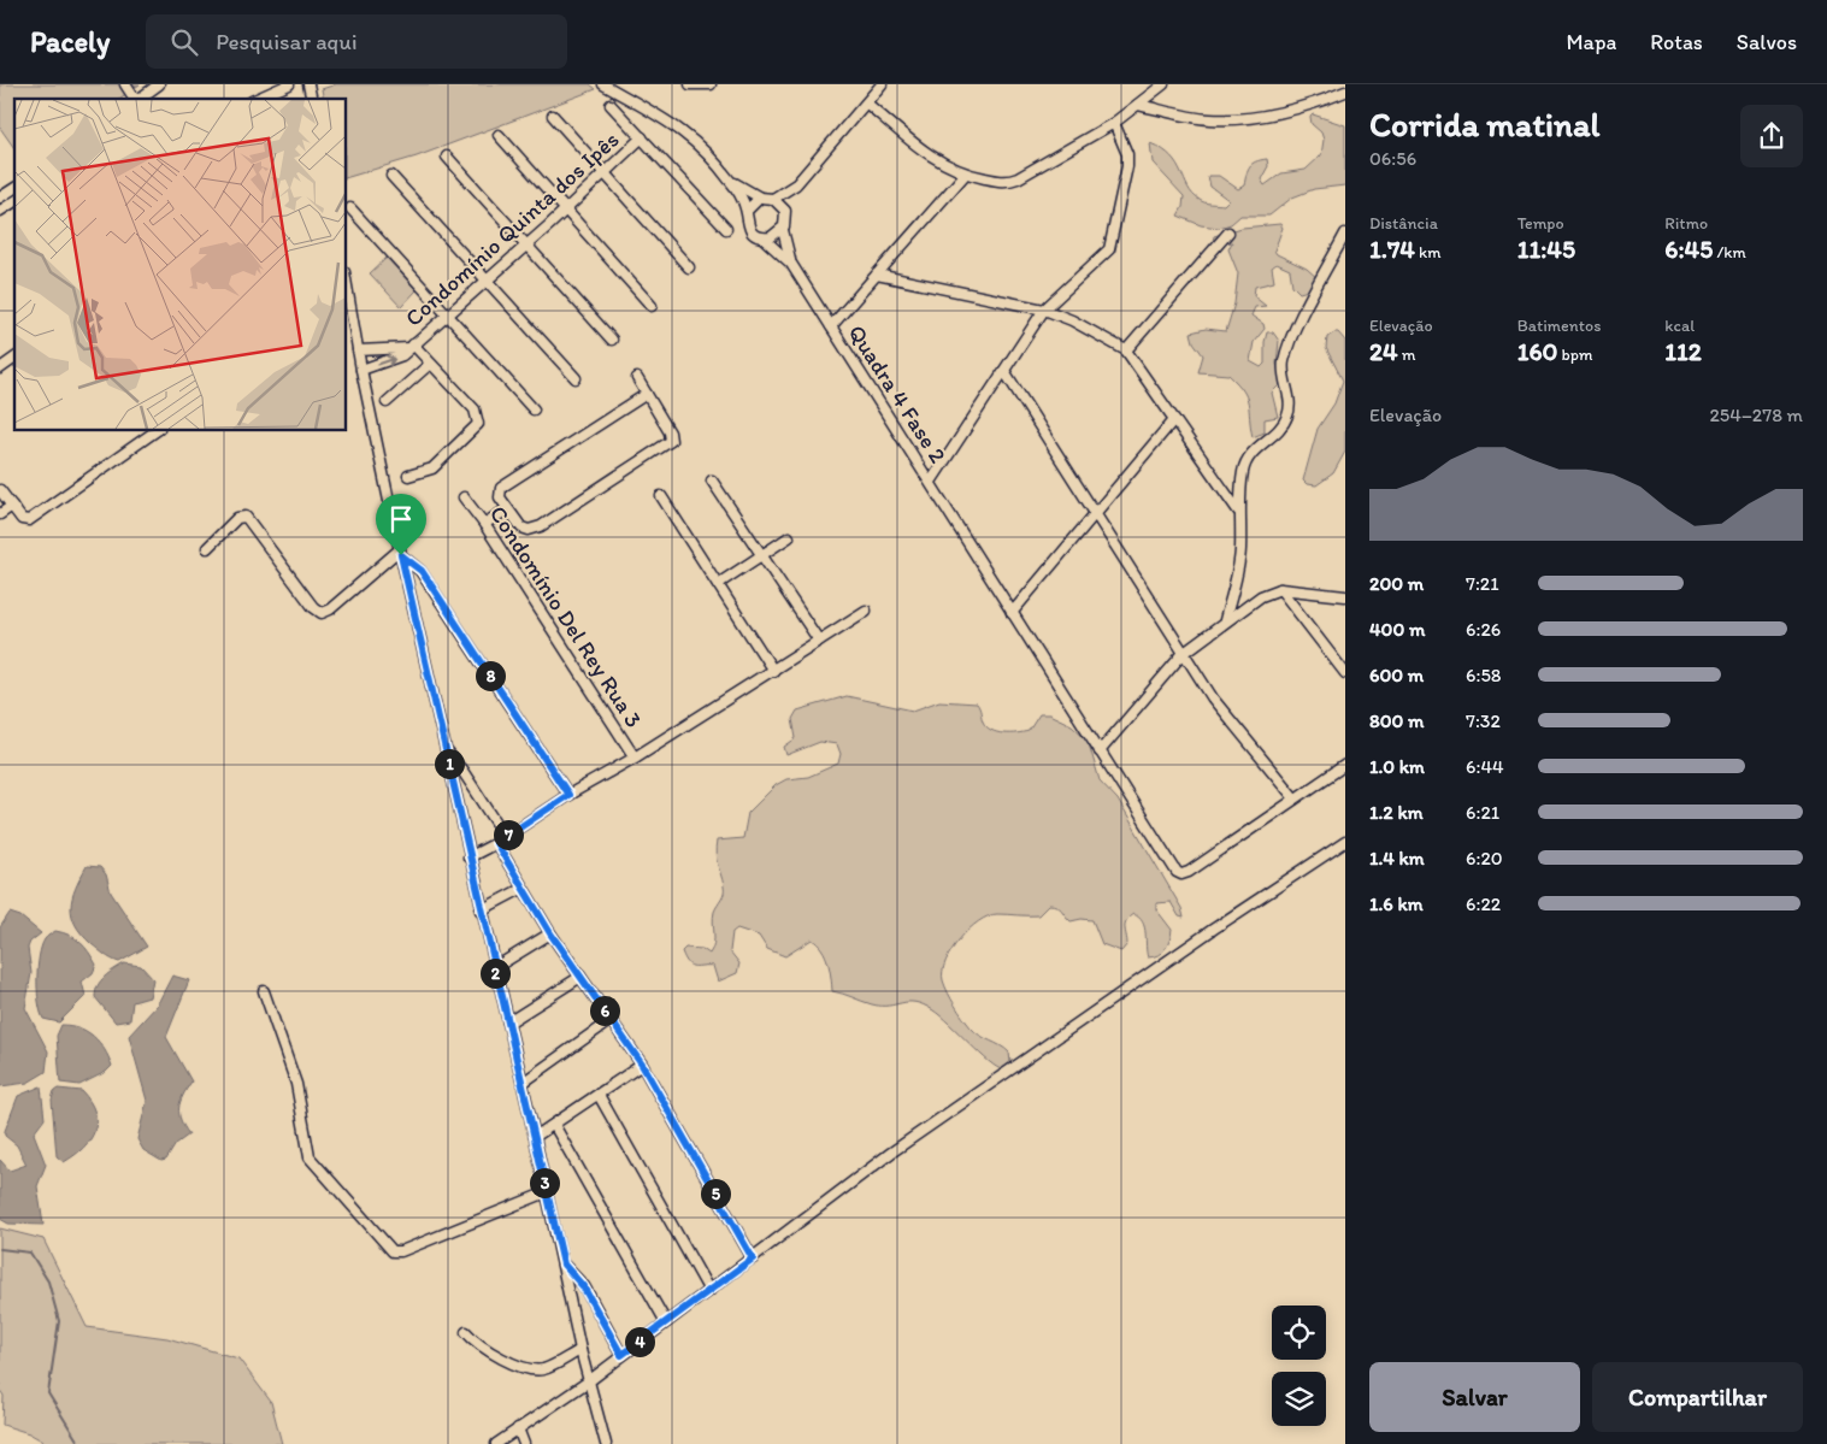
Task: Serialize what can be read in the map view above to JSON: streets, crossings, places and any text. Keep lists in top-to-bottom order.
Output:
{
  "streets": {
    "street": ["Condomínio Quinta dos Ipês", "Quadra 4 Fase 2", "Condomínio Del Rey Rua 3"]
  },
  "page": {
    "header": "Pacely",
    "search": "Pesquisar aqui",
    "nav": ["Mapa", "Rotas", "Salvos"],
    "heading": ["Corrida matinal", "06:56"],
    "stats": [
      ["Distância", "1.74 km"],
      ["Tempo", "11:45"],
      ["Ritmo", "6:45 /km"],
      ["Elevação", "24 m"],
      ["Batimentos", "160 bpm"],
      ["kcal", "112"]
    ],
    "chart": ["Elevação", "254–278 m"],
    "list": [
      {
        "name": "200 m",
        "note": "7:21"
      },
      {
        "name": "400 m",
        "note": "6:26"
      },
      {
        "name": "600 m",
        "note": "6:58"
      },
      {
        "name": "800 m",
        "note": "7:32"
      },
      {
        "name": "1.0 km",
        "note": "6:44"
      },
      {
        "name": "1.2 km",
        "note": "6:21"
      },
      {
        "name": "1.4 km",
        "note": "6:20"
      },
      {
        "name": "1.6 km",
        "note": "6:22"
      }
    ],
    "pins": [
      "8",
      "1",
      "7",
      "2",
      "6",
      "3",
      "5",
      "4"
    ],
    "buttons": ["Salvar", "Compartilhar"]
  }
}
